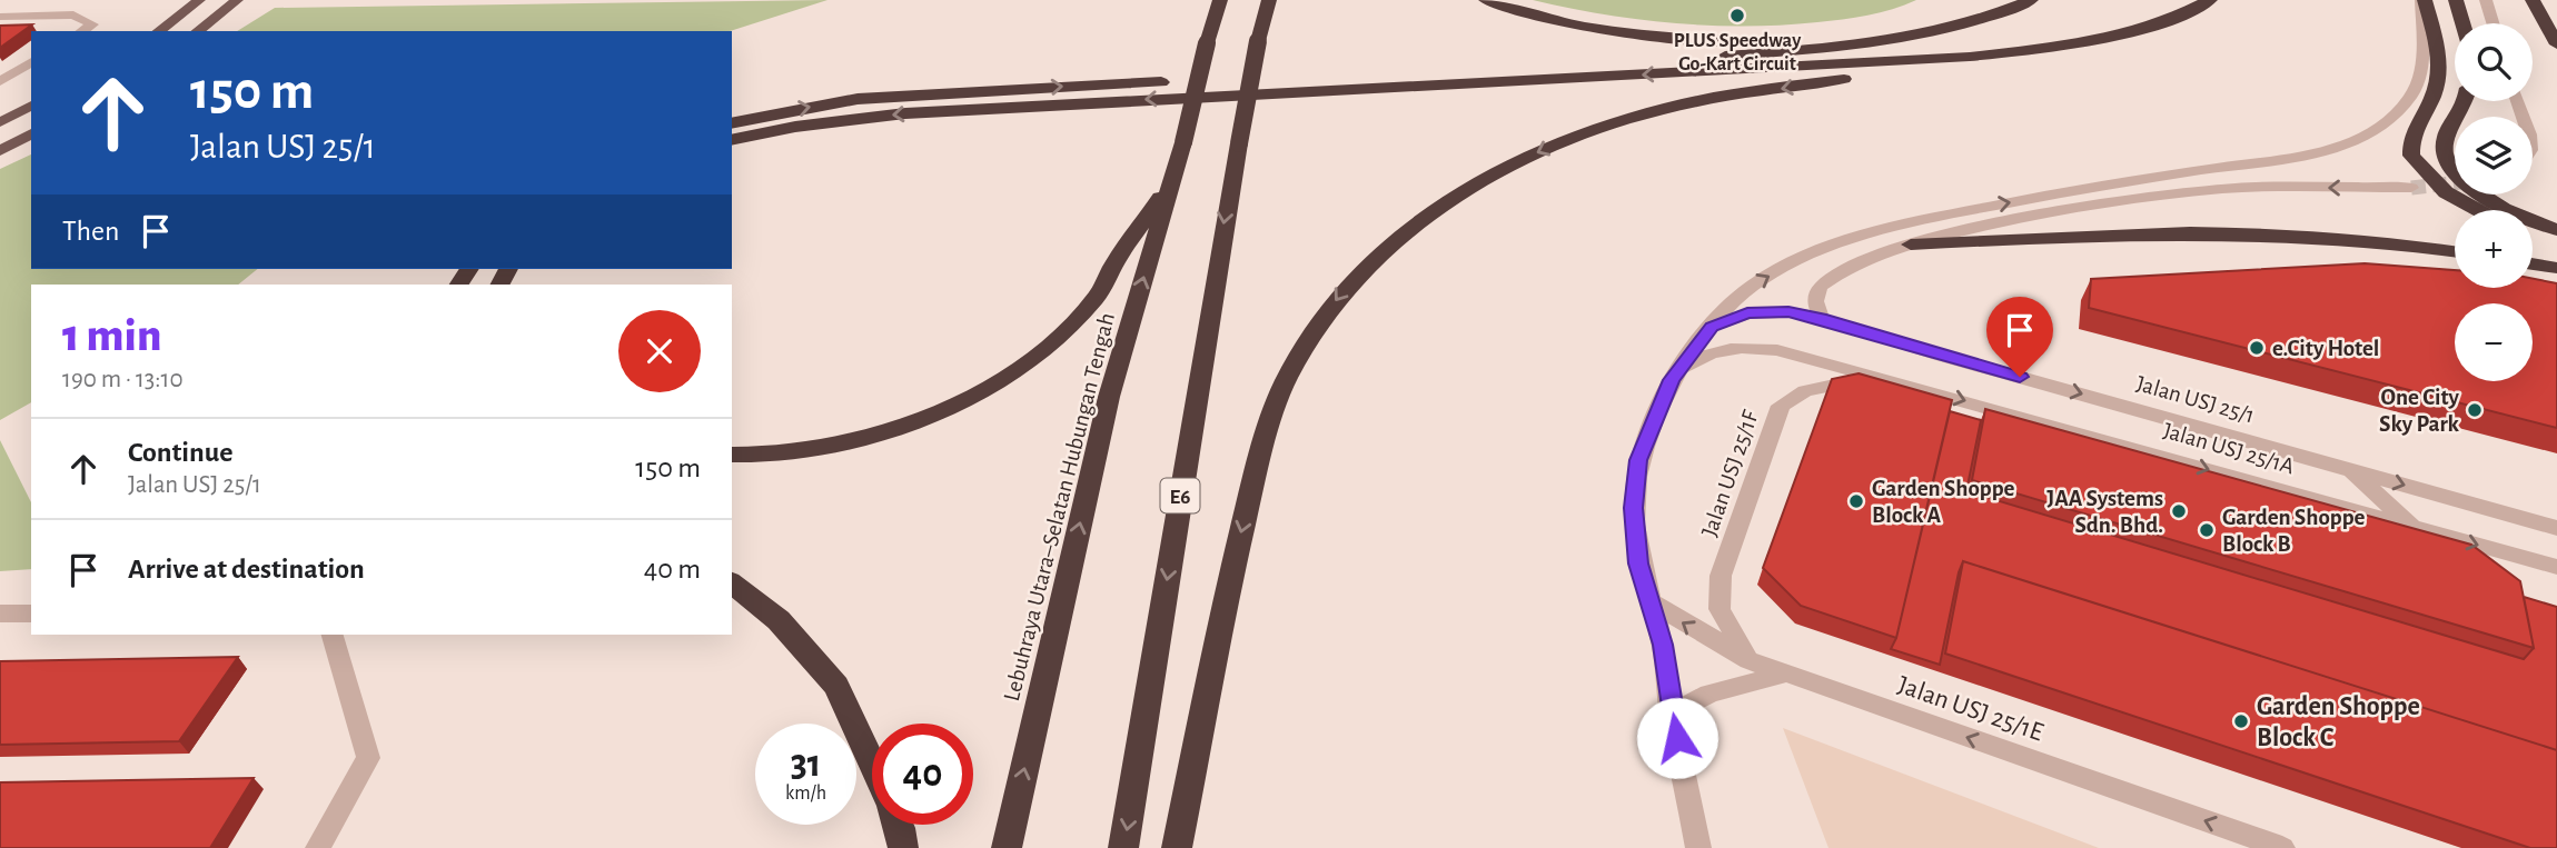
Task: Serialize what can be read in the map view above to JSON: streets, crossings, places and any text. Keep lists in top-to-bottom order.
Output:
{
  "streets": {
    "highway": ["E6", "Lebuhraya Utara–Selatan Hubungan Tengah"],
    "street": [
      "Jalan USJ 25/1",
      "Jalan USJ 25/1A",
      "Jalan USJ 25/1F",
      "Jalan USJ 25/1E"
    ]
  },
  "crossings": [
    ["Jalan USJ 25/1A", "Jalan USJ 25/1F"],
    ["Jalan USJ 25/1F", "Jalan USJ 25/1E"]
  ],
  "one_way": ["Jalan USJ 25/1A", "Jalan USJ 25/1E"],
  "places": [
    "PLUS Speedway Go-Kart Circuit",
    "e.City Hotel",
    "One City Sky Park",
    "Garden Shoppe Block A",
    "JAA Systems Sdn. Bhd.",
    "Garden Shoppe Block B",
    "Garden Shoppe Block C"
  ],
  "page": {
    "map_buttons": ["+", "−"],
    "turn": ["150 m", "Jalan USJ 25/1"],
    "then": "Then",
    "heading": ["1 min", "190 m · 13:10"],
    "list": [
      {
        "name": "Continue",
        "note": "Jalan USJ 25/1",
        "value": "150 m"
      },
      {
        "name": "Arrive at destination",
        "value": "40 m"
      }
    ],
    "speed": "31 km/h",
    "limit": "40"
  }
}
